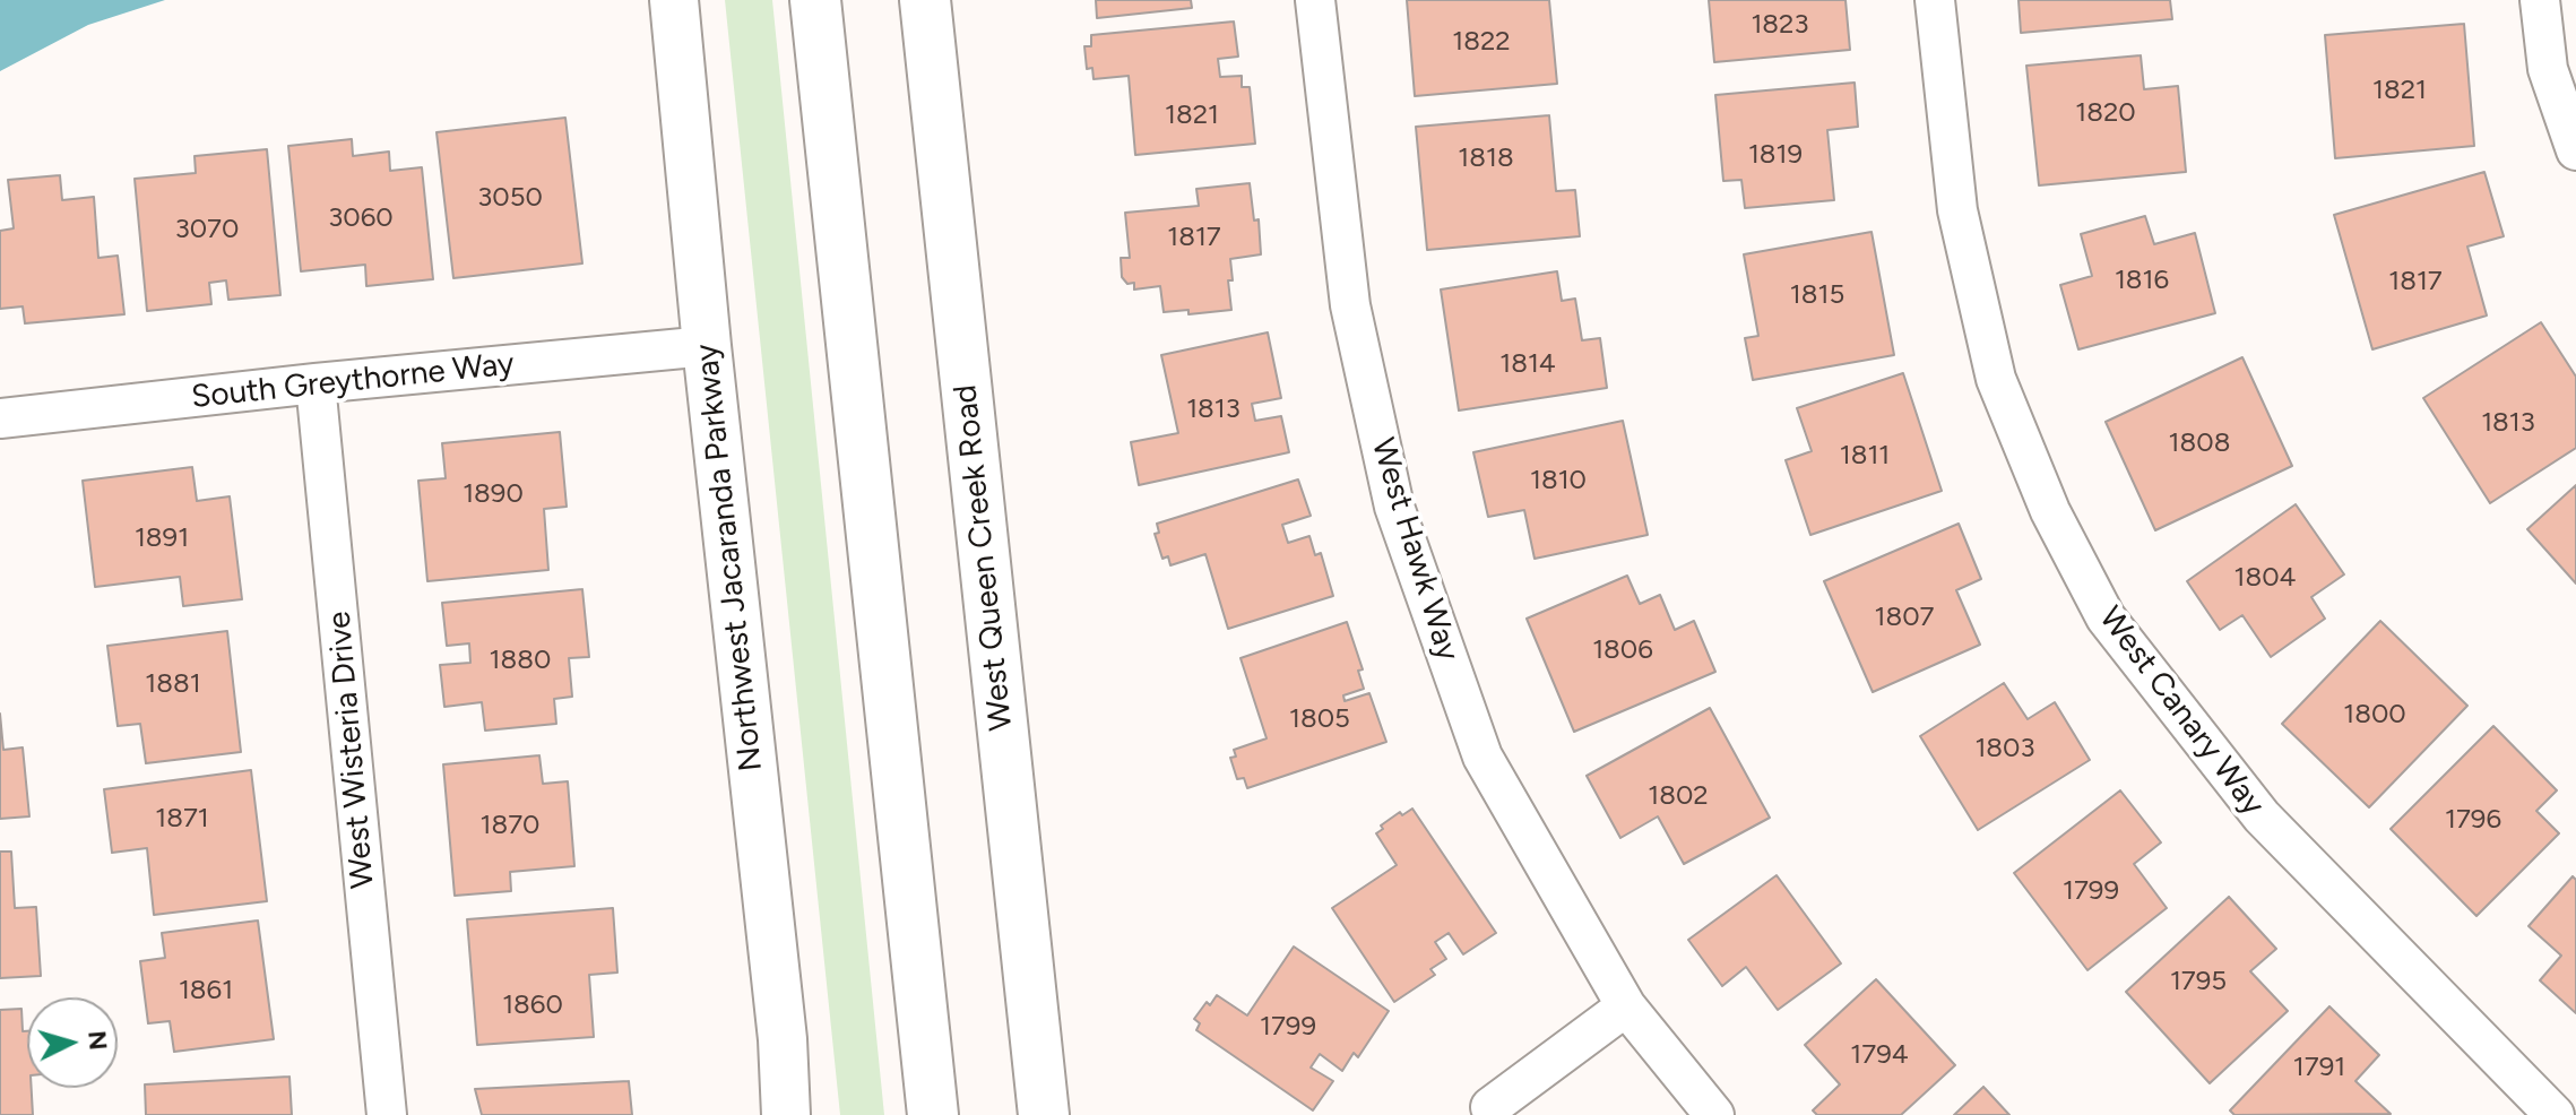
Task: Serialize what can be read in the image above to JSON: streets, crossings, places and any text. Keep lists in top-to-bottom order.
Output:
{
  "streets": {
    "main road": ["West Queen Creek Road"],
    "street": [
      "South Greythorne Way",
      "West Hawk Way",
      "Northwest Jacaranda Parkway",
      "West Canary Way",
      "West Wisteria Drive"
    ]
  },
  "crossings": [
    ["South Greythorne Way", "Northwest Jacaranda Parkway"],
    ["South Greythorne Way", "West Wisteria Drive"]
  ],
  "house_numbers": [
    "1823",
    "1822",
    "1821",
    "1820",
    "1821",
    "1819",
    "1818",
    "3050",
    "3060",
    "3070",
    "1817",
    "1816",
    "1817",
    "1815",
    "1814",
    "1813",
    "1813",
    "1808",
    "1811",
    "1810",
    "1890",
    "1891",
    "1804",
    "1807",
    "1806",
    "1880",
    "1881",
    "1800",
    "1805",
    "1803",
    "1802",
    "1871",
    "1796",
    "1870",
    "1799",
    "1795",
    "1861",
    "1860",
    "1799",
    "1794",
    "1791"
  ],
  "north": "right"
}
